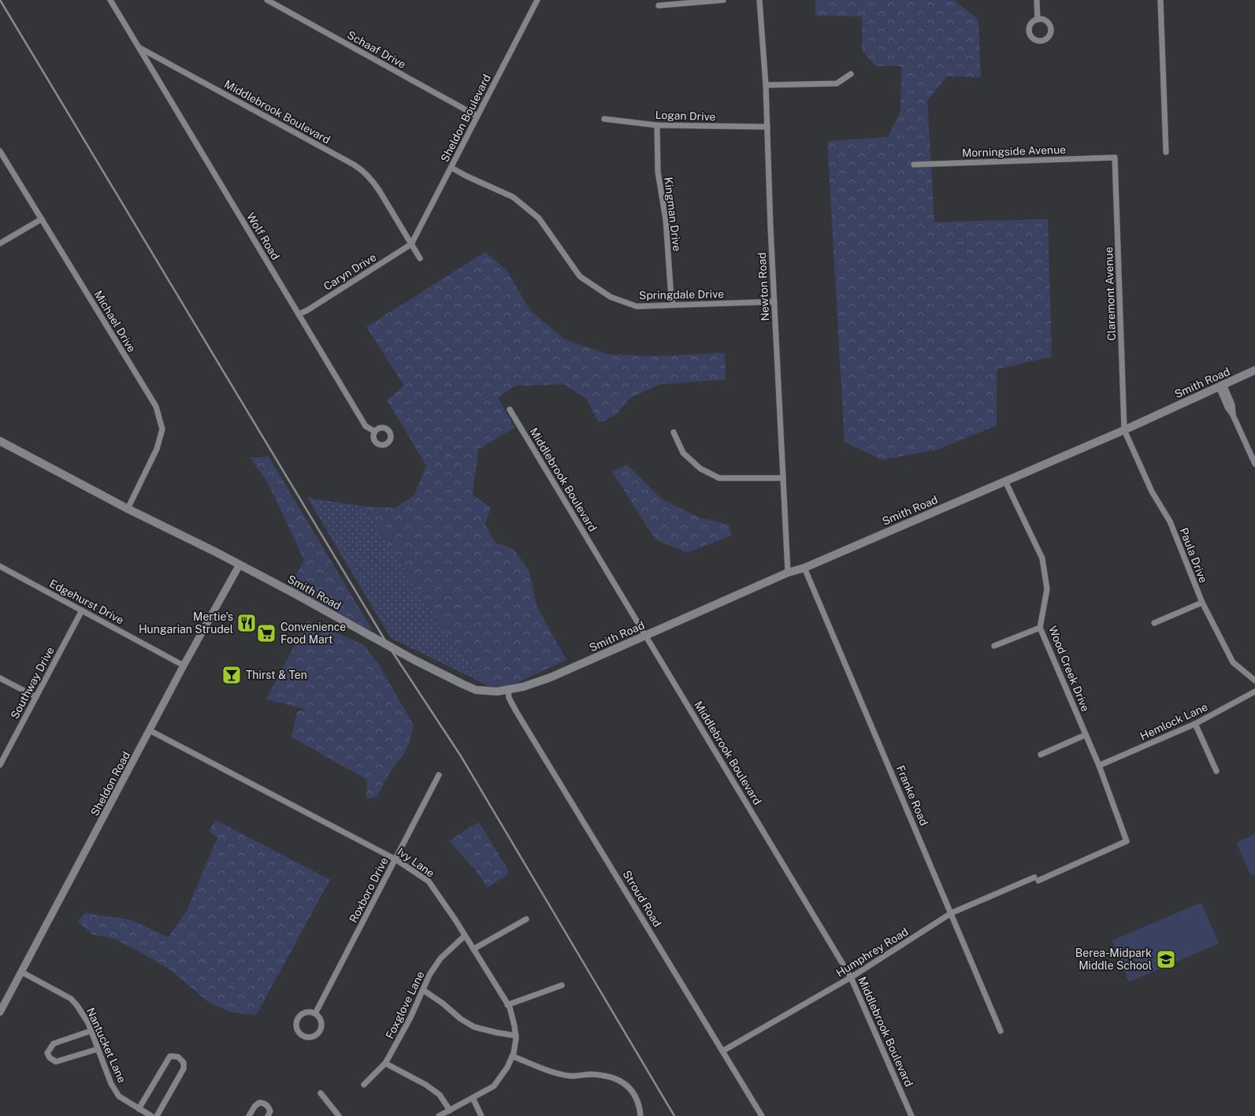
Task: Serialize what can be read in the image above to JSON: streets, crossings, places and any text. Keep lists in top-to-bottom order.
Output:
{
  "streets": {
    "main road": ["Smith Road"],
    "street": [
      "Schaaf Drive",
      "Middlebrook Boulevard",
      "Logan Drive",
      "Sheldon Boulevard",
      "Morningside Avenue",
      "Kingman Drive",
      "Wolf Road",
      "Caryn Drive",
      "Newton Road",
      "Claremont Avenue",
      "Springdale Drive",
      "Michael Drive",
      "Paula Drive",
      "Edgehurst Drive",
      "Wood Creek Drive",
      "Southway Drive",
      "Hemlock Lane",
      "Sheldon Road",
      "Franke Road",
      "Ivy Lane",
      "Roxboro Drive",
      "Stroud Road",
      "Humphrey Road",
      "Foxglove Lane",
      "Nantucket Lane"
    ]
  },
  "crossings": [
    ["Schaaf Drive", "Sheldon Boulevard"],
    ["Middlebrook Boulevard", "Sheldon Boulevard"],
    ["Middlebrook Boulevard", "Wolf Road"],
    ["Middlebrook Boulevard", "Caryn Drive"],
    ["Middlebrook Boulevard", "Smith Road"],
    ["Middlebrook Boulevard", "Humphrey Road"],
    ["Logan Drive", "Kingman Drive"],
    ["Logan Drive", "Newton Road"],
    ["Sheldon Boulevard", "Caryn Drive"],
    ["Sheldon Boulevard", "Springdale Drive"],
    ["Morningside Avenue", "Claremont Avenue"],
    ["Kingman Drive", "Springdale Drive"],
    ["Wolf Road", "Caryn Drive"],
    ["Newton Road", "Springdale Drive"],
    ["Newton Road", "Smith Road"],
    ["Claremont Avenue", "Smith Road"],
    ["Claremont Avenue", "Paula Drive"],
    ["Michael Drive", "Smith Road"],
    ["Smith Road", "Paula Drive"],
    ["Smith Road", "Wood Creek Drive"],
    ["Smith Road", "Sheldon Road"],
    ["Smith Road", "Franke Road"],
    ["Smith Road", "Stroud Road"],
    ["Edgehurst Drive", "Southway Drive"],
    ["Edgehurst Drive", "Sheldon Road"],
    ["Wood Creek Drive", "Hemlock Lane"],
    ["Wood Creek Drive", "Humphrey Road"],
    ["Sheldon Road", "Ivy Lane"],
    ["Sheldon Road", "Nantucket Lane"],
    ["Franke Road", "Humphrey Road"],
    ["Ivy Lane", "Roxboro Drive"],
    ["Ivy Lane", "Foxglove Lane"],
    ["Stroud Road", "Humphrey Road"]
  ],
  "places": {
    "restaurant": ["Mertie's Hungarian Strudel"],
    "supermarket": ["Convenience Food Mart"],
    "bar": ["Thirst & Ten"],
    "school or university": ["Berea-Midpark Middle School"]
  }
}
